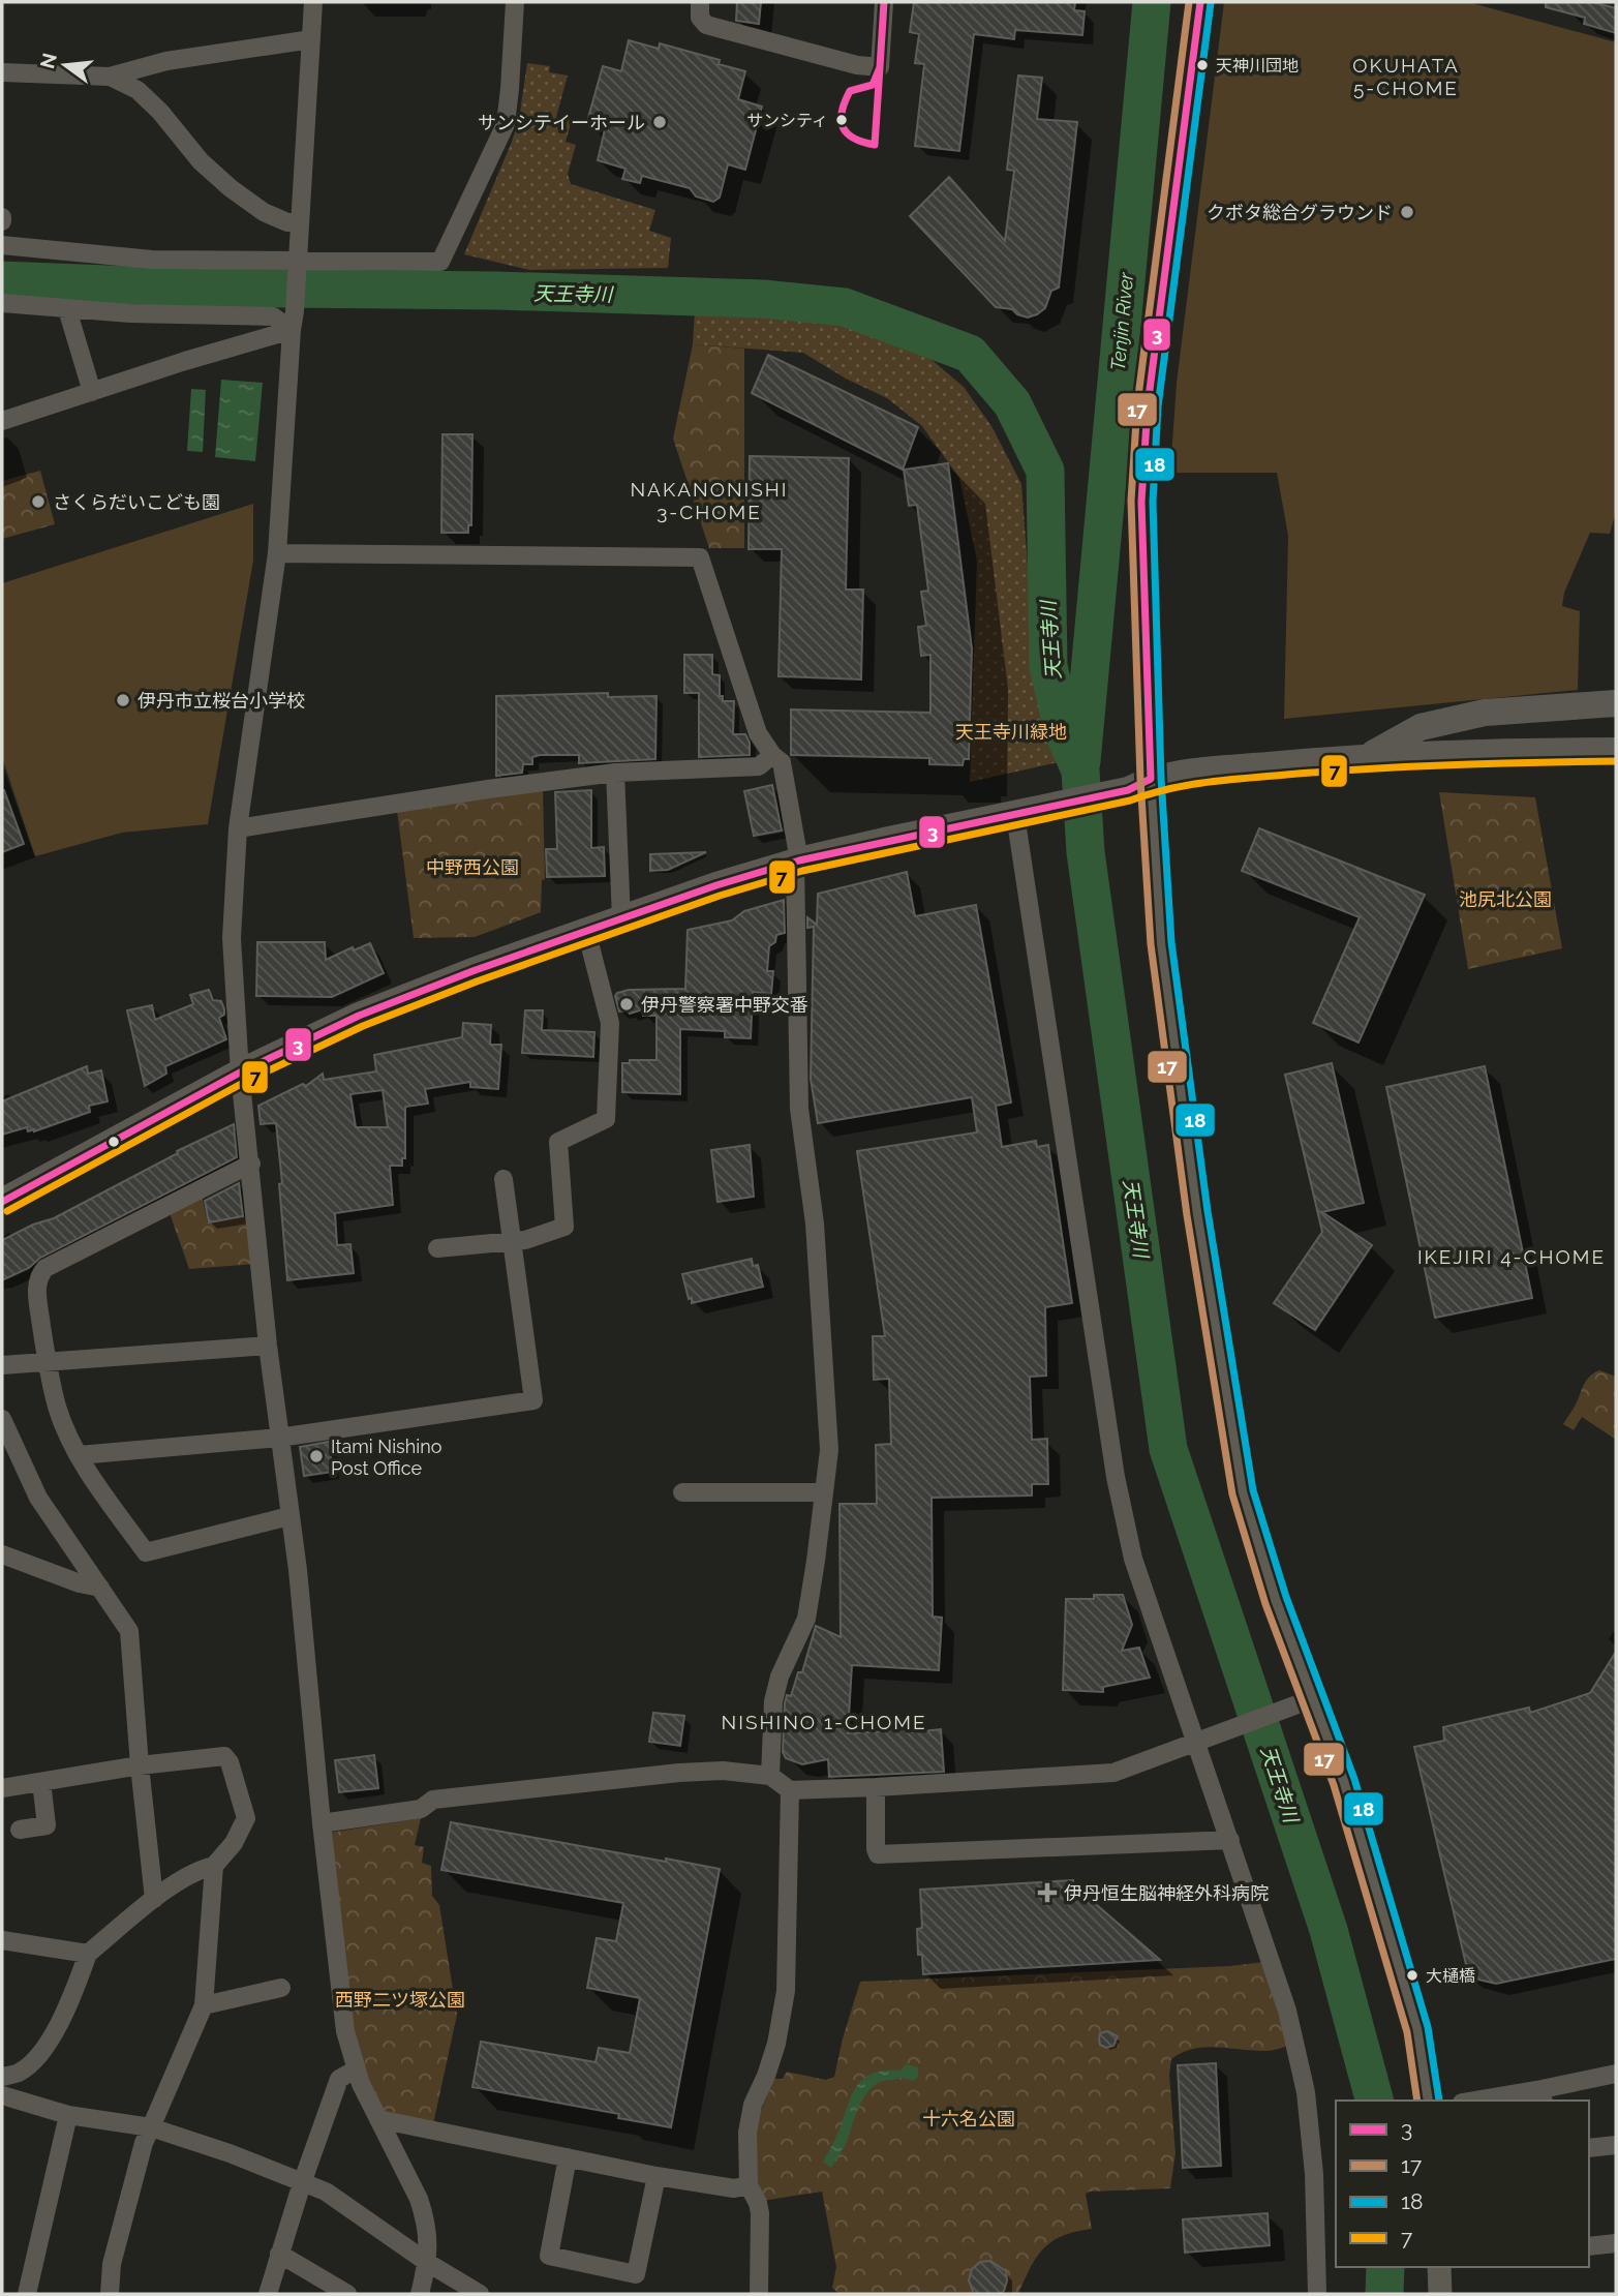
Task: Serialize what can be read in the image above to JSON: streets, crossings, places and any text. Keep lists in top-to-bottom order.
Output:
{
  "districts": [
    "OKUHATA 5-CHOME",
    "NAKANONISHI 3-CHOME",
    "IKEJIRI 4-CHOME",
    "NISHINO 1-CHOME"
  ],
  "water": ["天王寺川", "Tenjin River"],
  "parks": [
    "天王寺川緑地",
    "中野西公園",
    "池尻北公園",
    "西野二ツ塚公園",
    "十六名公園"
  ],
  "places": {
    "other": [
      "天神川団地",
      "サンシティ",
      "サンシテイーホール",
      "クボタ総合グラウンド",
      "さくらだいこども園",
      "伊丹市立桜台小学校",
      "伊丹警察署中野交番",
      "Itami Nishino Post Office",
      "大樋橋"
    ],
    "health": ["伊丹恒生脳神経外科病院"]
  },
  "lines": [
    "transit line 3",
    "transit line 17",
    "transit line 18",
    "transit line 7"
  ],
  "legend": [
    "3",
    "17",
    "18",
    "7"
  ],
  "north": "left"
}
